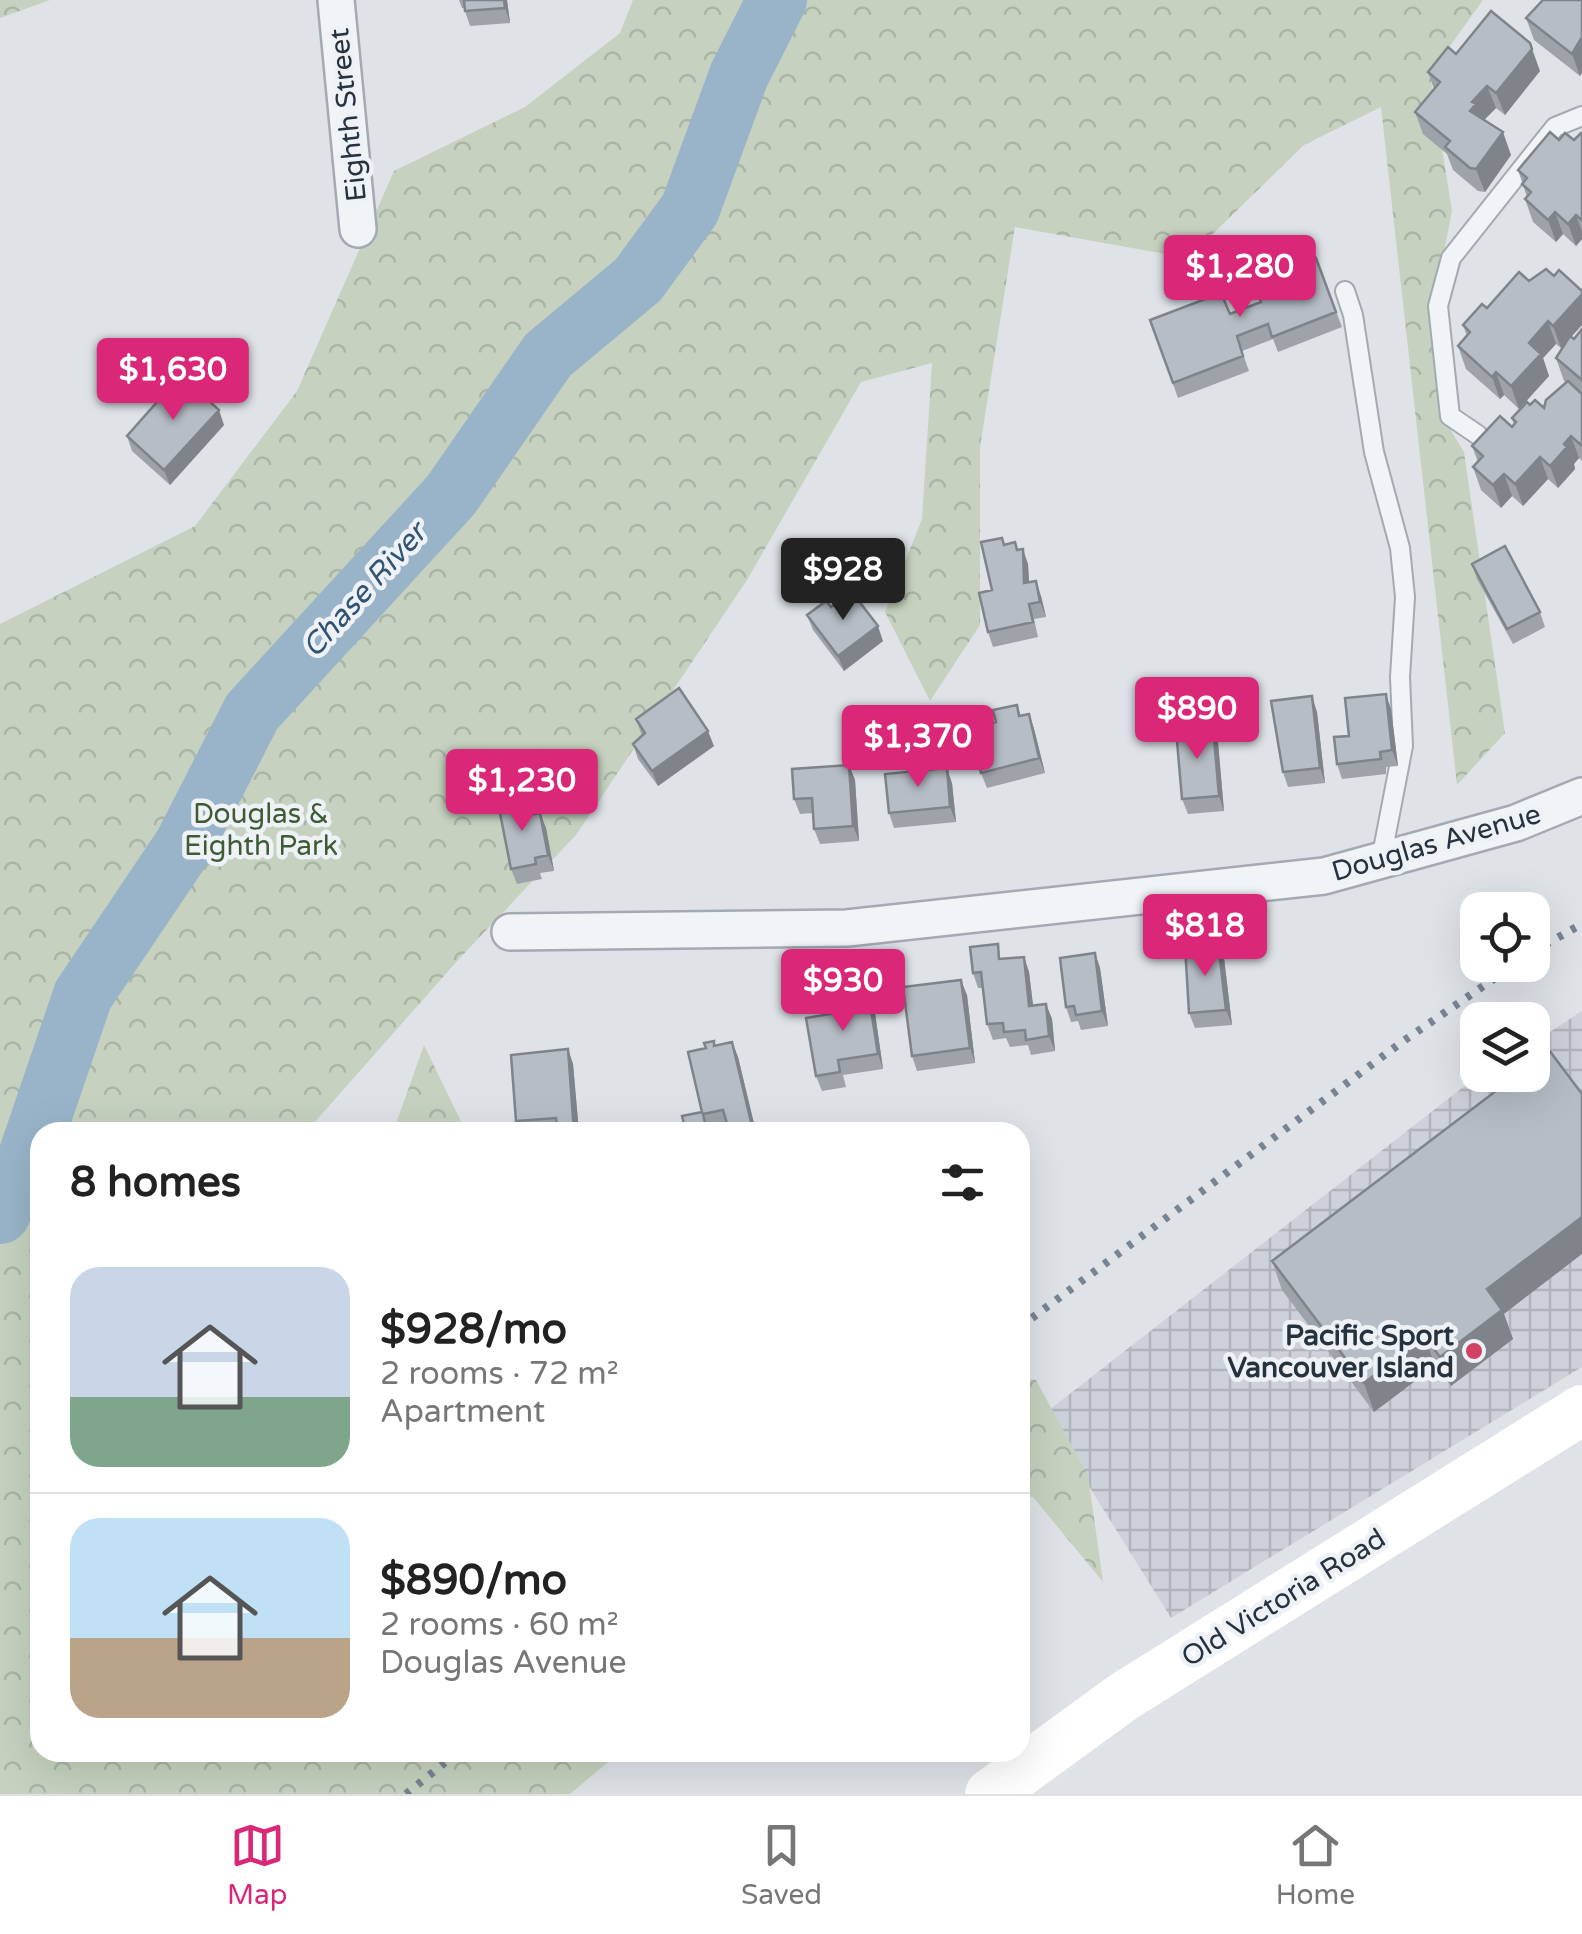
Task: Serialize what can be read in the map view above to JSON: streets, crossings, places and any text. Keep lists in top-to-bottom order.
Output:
{
  "streets": {
    "street": ["Eighth Street", "Douglas Avenue", "Old Victoria Road"]
  },
  "water": ["Chase River"],
  "parks": ["Douglas & Eighth Park"],
  "places": ["Pacific Sport Vancouver Island"],
  "page": {
    "price": [
      "$1,280",
      "$1,630",
      "$928",
      "$890",
      "$1,370",
      "$1,230",
      "$818",
      "$930"
    ],
    "heading": "8 homes",
    "list": [
      {
        "name": "$928/mo",
        "note": "2 rooms · 72 m² · Apartment"
      },
      {
        "name": "$890/mo",
        "note": "2 rooms · 60 m² · Douglas Avenue"
      }
    ],
    "tabs": ["Map", "Saved", "Home"]
  }
}
